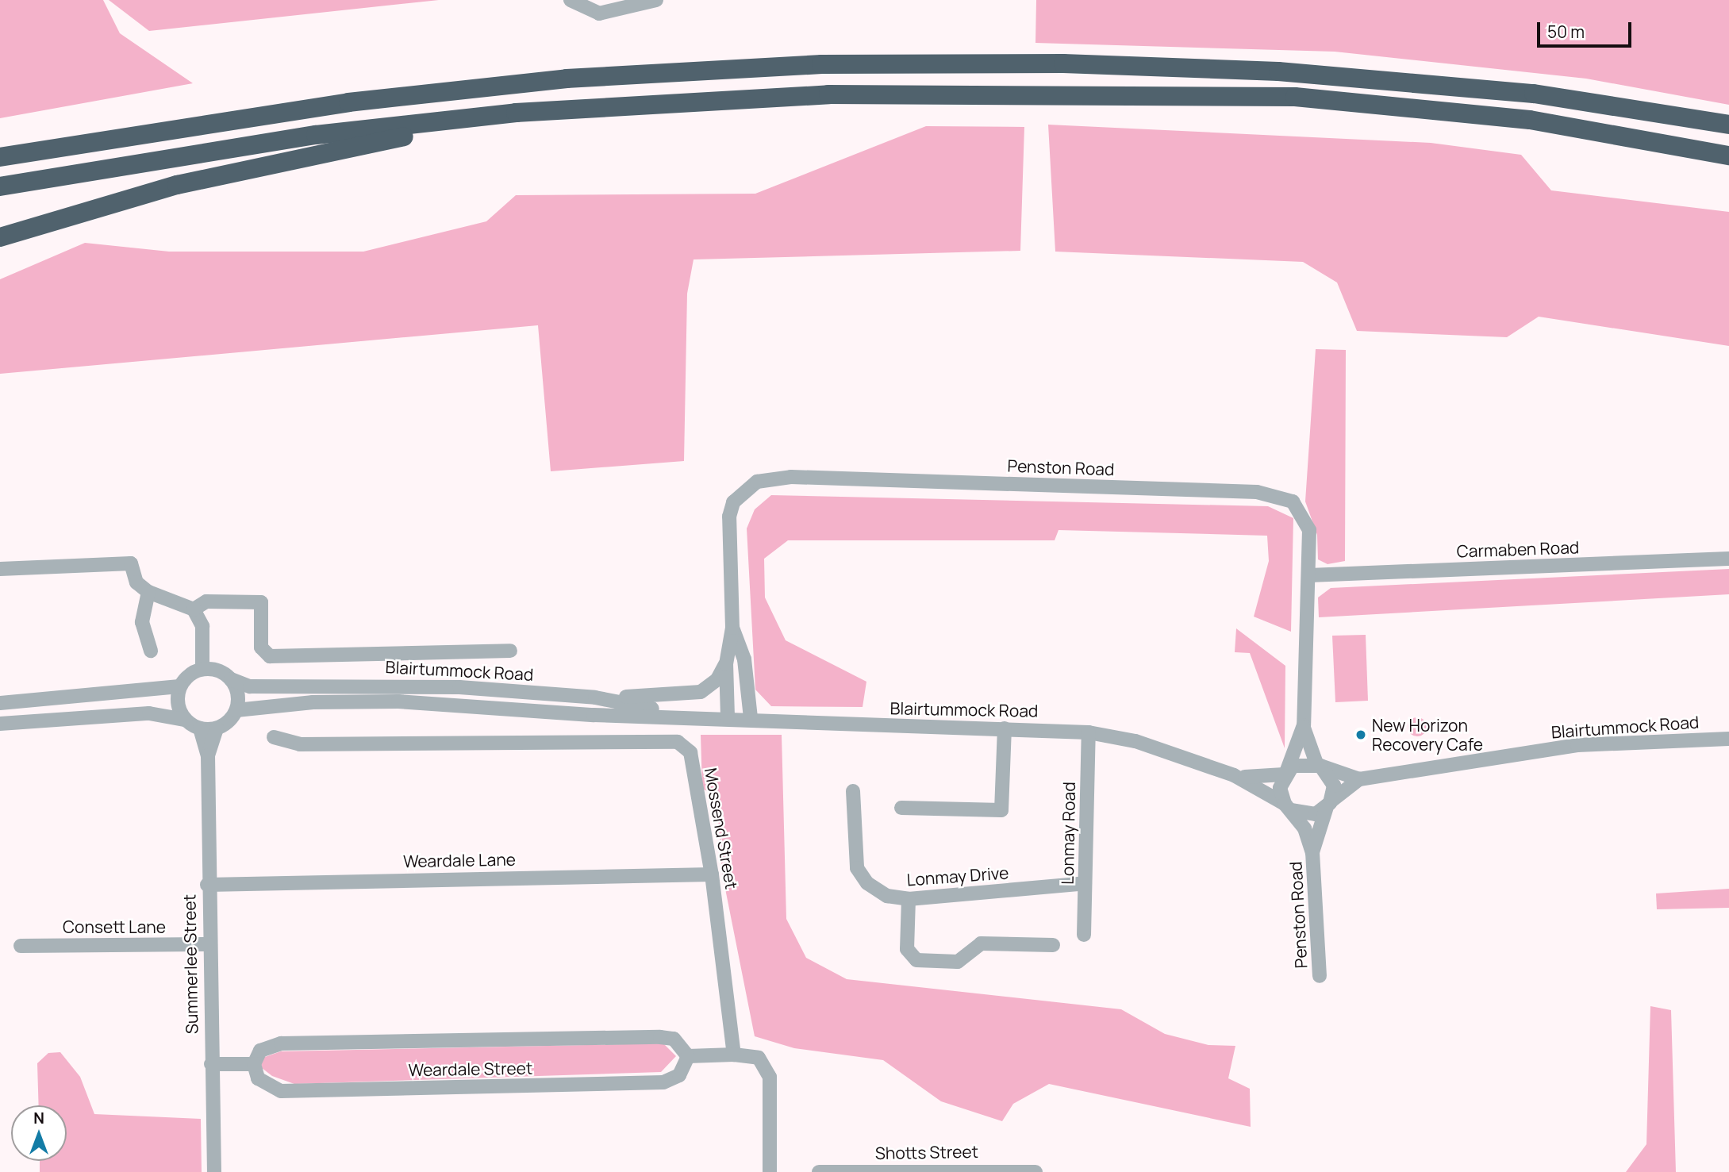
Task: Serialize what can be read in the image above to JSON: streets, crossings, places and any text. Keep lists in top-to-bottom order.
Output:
{
  "streets": {
    "street": [
      "Penston Road",
      "Carmaben Road",
      "Blairtummock Road",
      "Mossend Street",
      "Lonmay Road",
      "Weardale Lane",
      "Lonmay Drive",
      "Consett Lane",
      "Summerlee Street",
      "Weardale Street",
      "Shotts Street"
    ]
  },
  "crossings": [
    ["Penston Road", "Carmaben Road"],
    ["Penston Road", "Blairtummock Road"],
    ["Blairtummock Road", "Lonmay Road"],
    ["Mossend Street", "Weardale Lane"],
    ["Lonmay Road", "Lonmay Drive"],
    ["Weardale Lane", "Summerlee Street"],
    ["Consett Lane", "Summerlee Street"]
  ],
  "places": ["New Horizon Recovery Cafe"],
  "scale_bar": "50 m",
  "north": "top"
}
